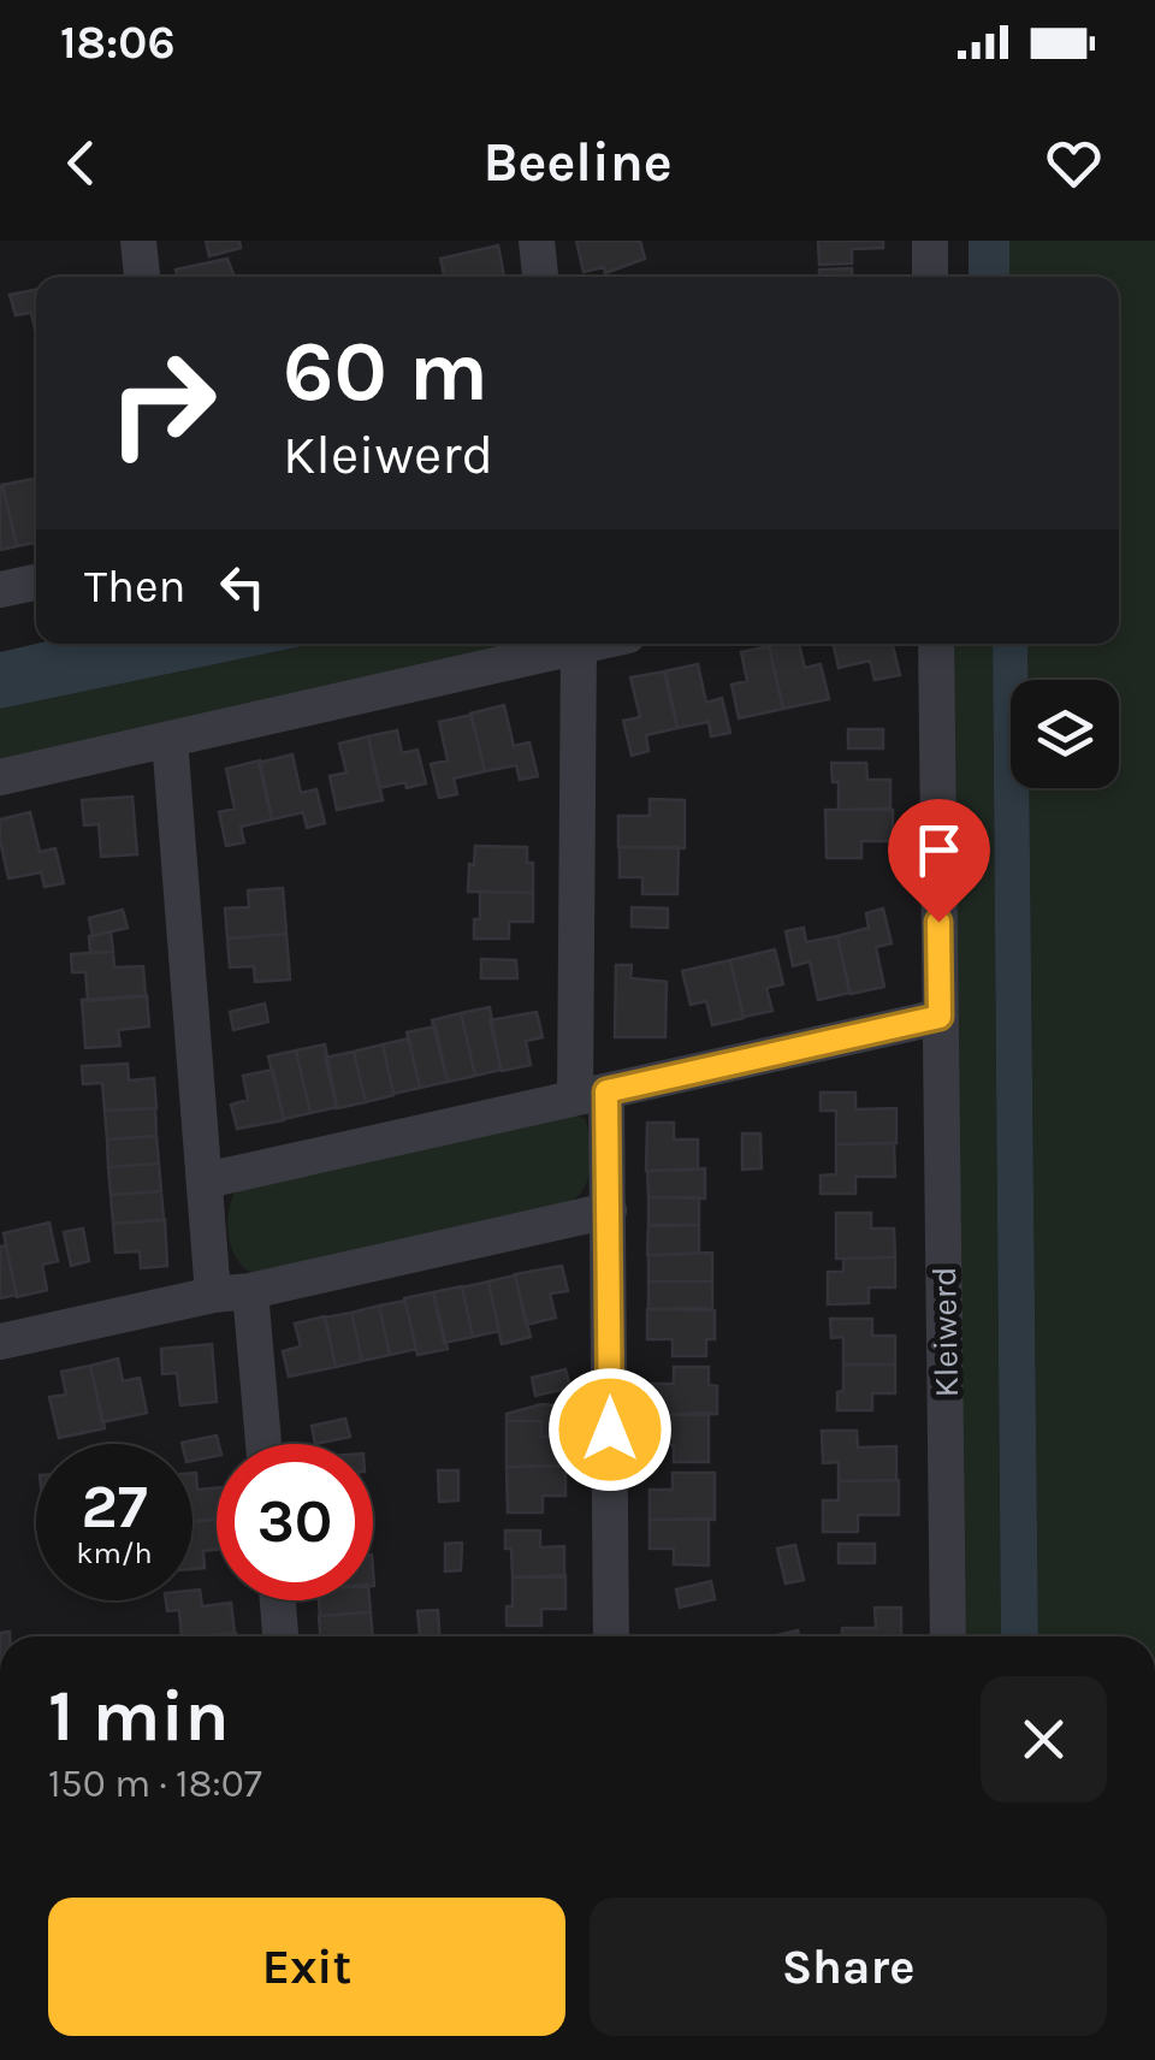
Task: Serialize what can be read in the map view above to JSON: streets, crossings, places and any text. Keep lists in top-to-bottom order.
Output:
{
  "streets": {
    "street": ["Kleiwerd"]
  },
  "page": {
    "status": "18:06",
    "header": "Beeline",
    "turn": ["60 m", "Kleiwerd"],
    "then": "Then",
    "speed": "27 km/h",
    "limit": "30",
    "heading": ["1 min", "150 m · 18:07"],
    "buttons": ["Exit", "Share"]
  }
}
